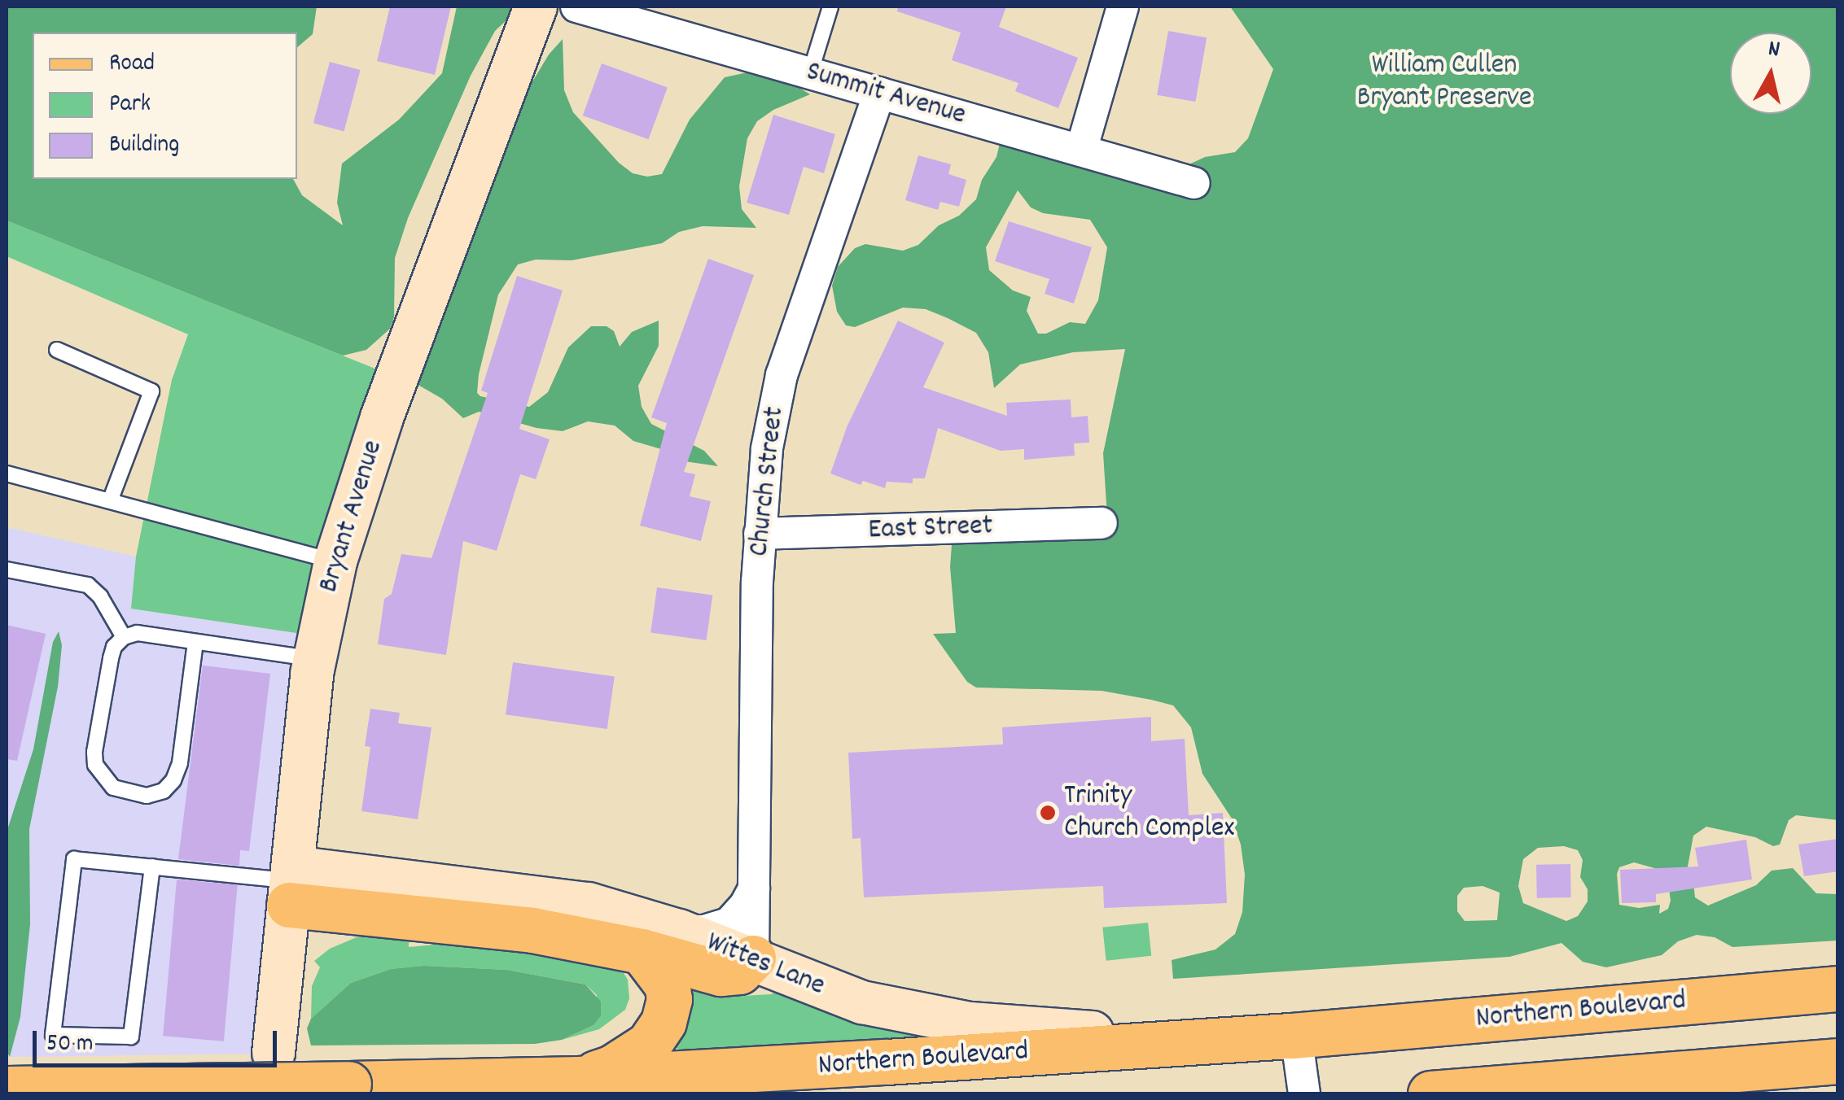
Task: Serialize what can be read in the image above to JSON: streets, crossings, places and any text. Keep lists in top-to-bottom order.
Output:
{
  "streets": {
    "main road": ["Bryant Avenue", "Wittes Lane", "Northern Boulevard"],
    "street": ["Summit Avenue", "Church Street", "East Street"]
  },
  "crossings": [
    ["Summit Avenue", "Church Street"],
    ["Church Street", "East Street"],
    ["Church Street", "Wittes Lane"],
    ["Wittes Lane", "Northern Boulevard"]
  ],
  "parks": ["William Cullen Bryant Preserve"],
  "places": ["Trinity Church Complex"],
  "legend": ["Road", "Park", "Building"],
  "scale_bar": "50 m",
  "north": "top"
}
